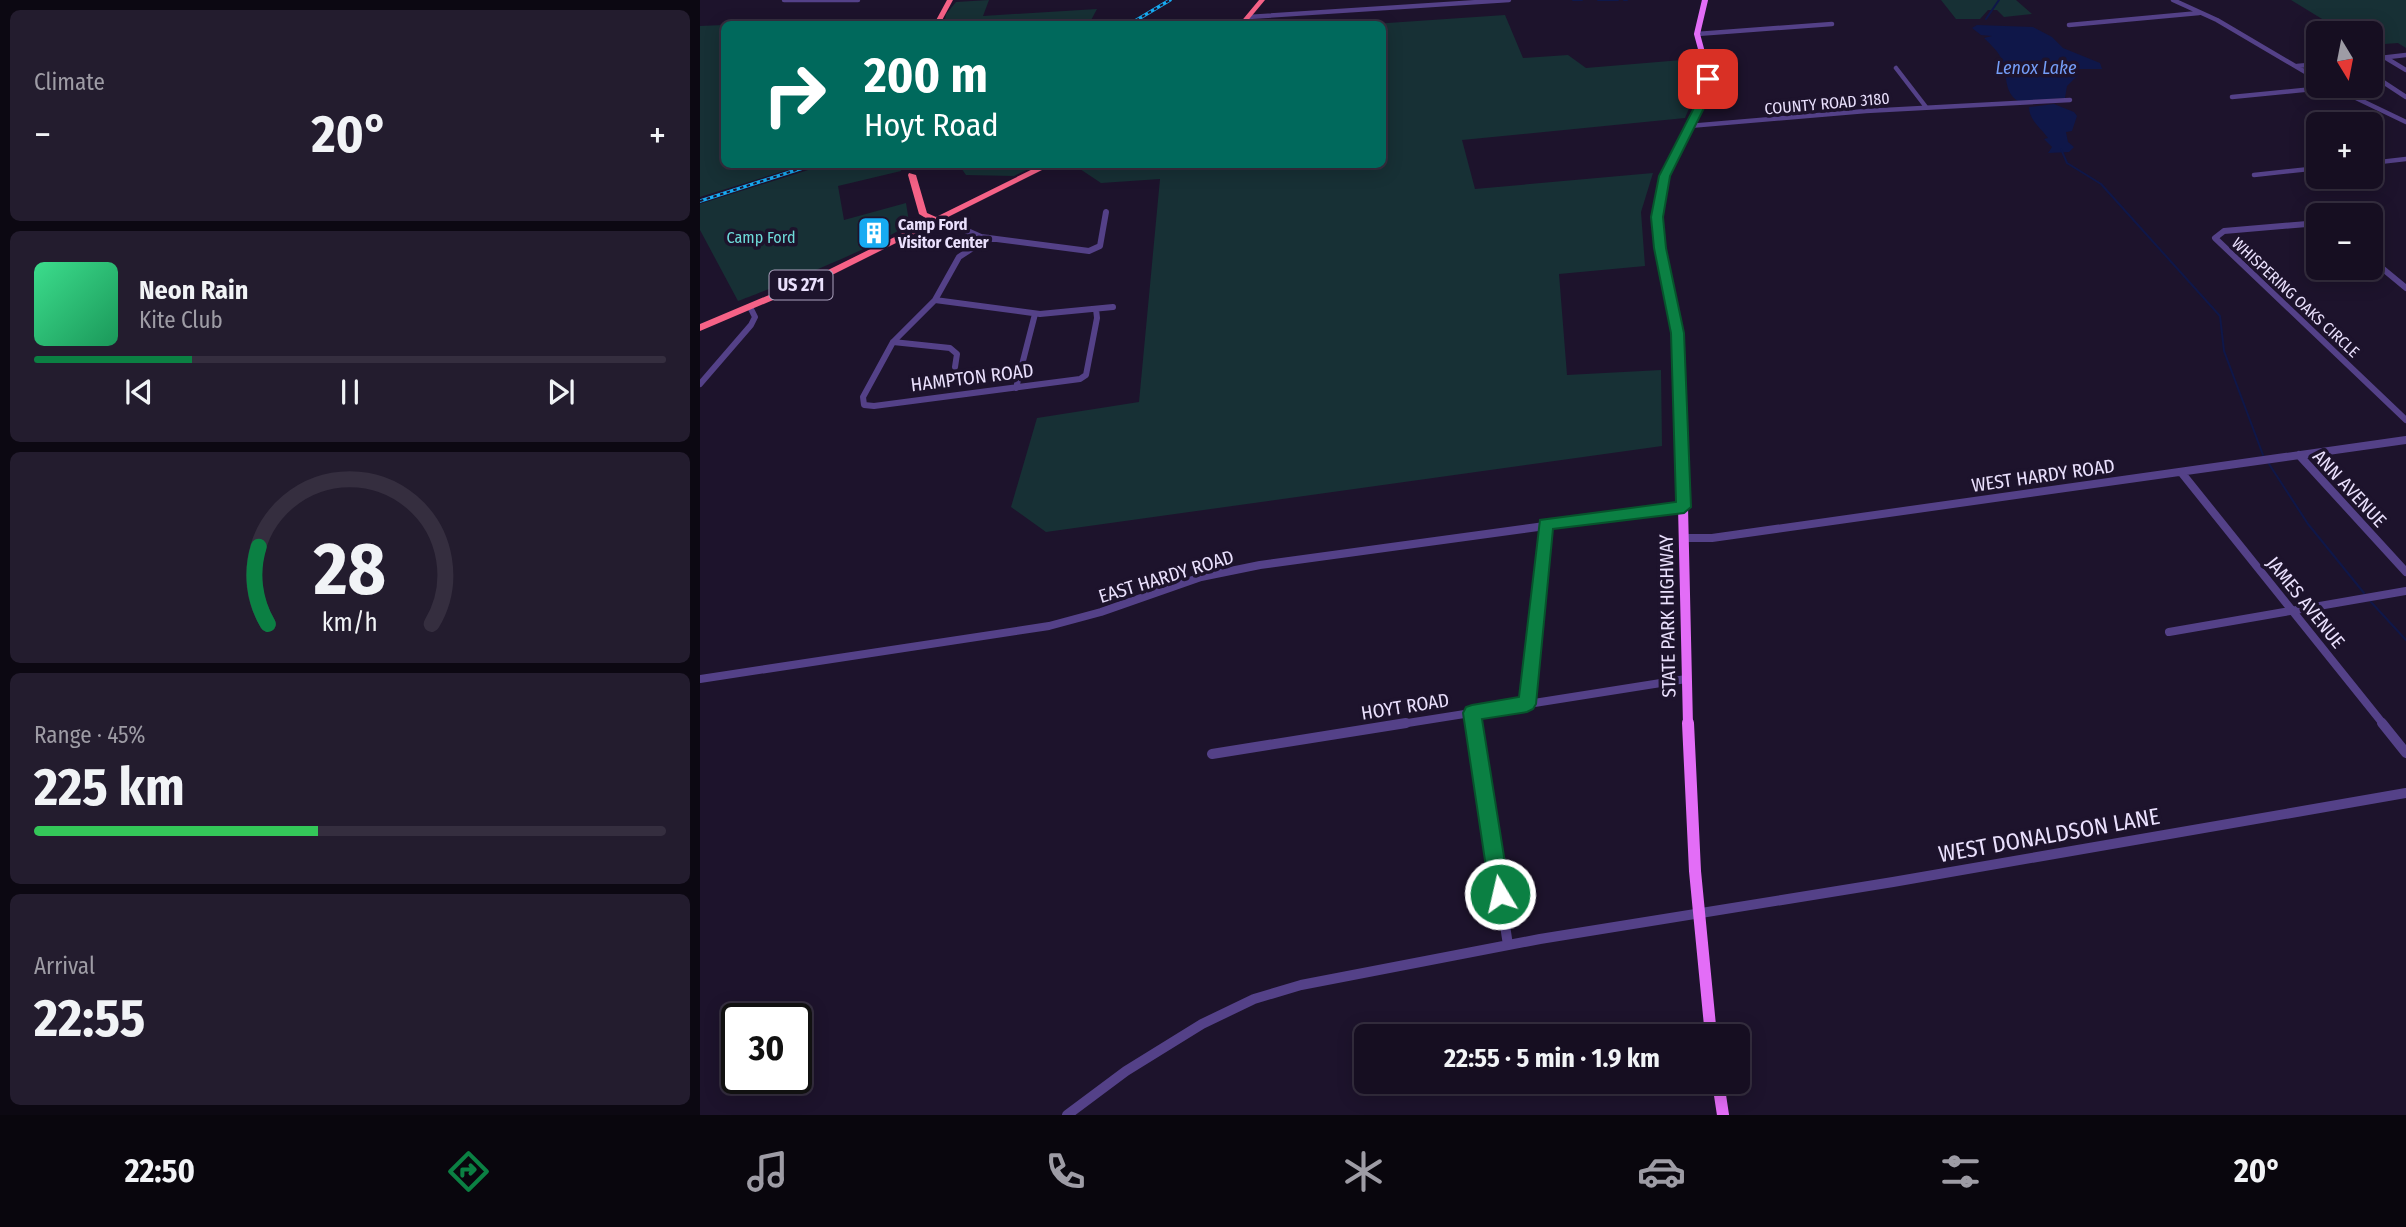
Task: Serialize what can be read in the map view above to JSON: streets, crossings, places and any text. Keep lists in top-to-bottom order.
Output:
{
  "streets": {
    "highway": ["US 271"],
    "main road": ["STATE PARK HIGHWAY"],
    "street": [
      "COUNTY ROAD 3180",
      "WHISPERING OAKS CIRCLE",
      "HAMPTON ROAD",
      "WEST HARDY ROAD",
      "ANN AVENUE",
      "EAST HARDY ROAD",
      "JAMES AVENUE",
      "HOYT ROAD",
      "WEST DONALDSON LANE"
    ]
  },
  "crossings": [
    ["COUNTY ROAD 3180", "STATE PARK HIGHWAY"],
    ["WEST HARDY ROAD", "ANN AVENUE"],
    ["WEST HARDY ROAD", "JAMES AVENUE"],
    ["WEST HARDY ROAD", "STATE PARK HIGHWAY"],
    ["EAST HARDY ROAD", "STATE PARK HIGHWAY"],
    ["STATE PARK HIGHWAY", "HOYT ROAD"],
    ["STATE PARK HIGHWAY", "WEST DONALDSON LANE"]
  ],
  "water": ["Lenox Lake"],
  "parks": ["Camp Ford"],
  "places": {
    "building": ["Camp Ford Visitor Center"]
  },
  "north": "bottom",
  "page": {
    "tile": [
      "Climate",
      ["Range · 45%", "225 km"],
      ["Arrival", "22:55"]
    ],
    "map_buttons": ["+", "−"],
    "turn": ["200 m", "Hoyt Road"],
    "heat": ["−", "20°", "+"],
    "song": ["Neon Rain", "Kite Club"],
    "limit": "30",
    "trip": "22:55 · 5 min · 1.9 km",
    "tabs": ["22:50", "20°"],
    "gauge": ["28", "km/h"]
  }
}
